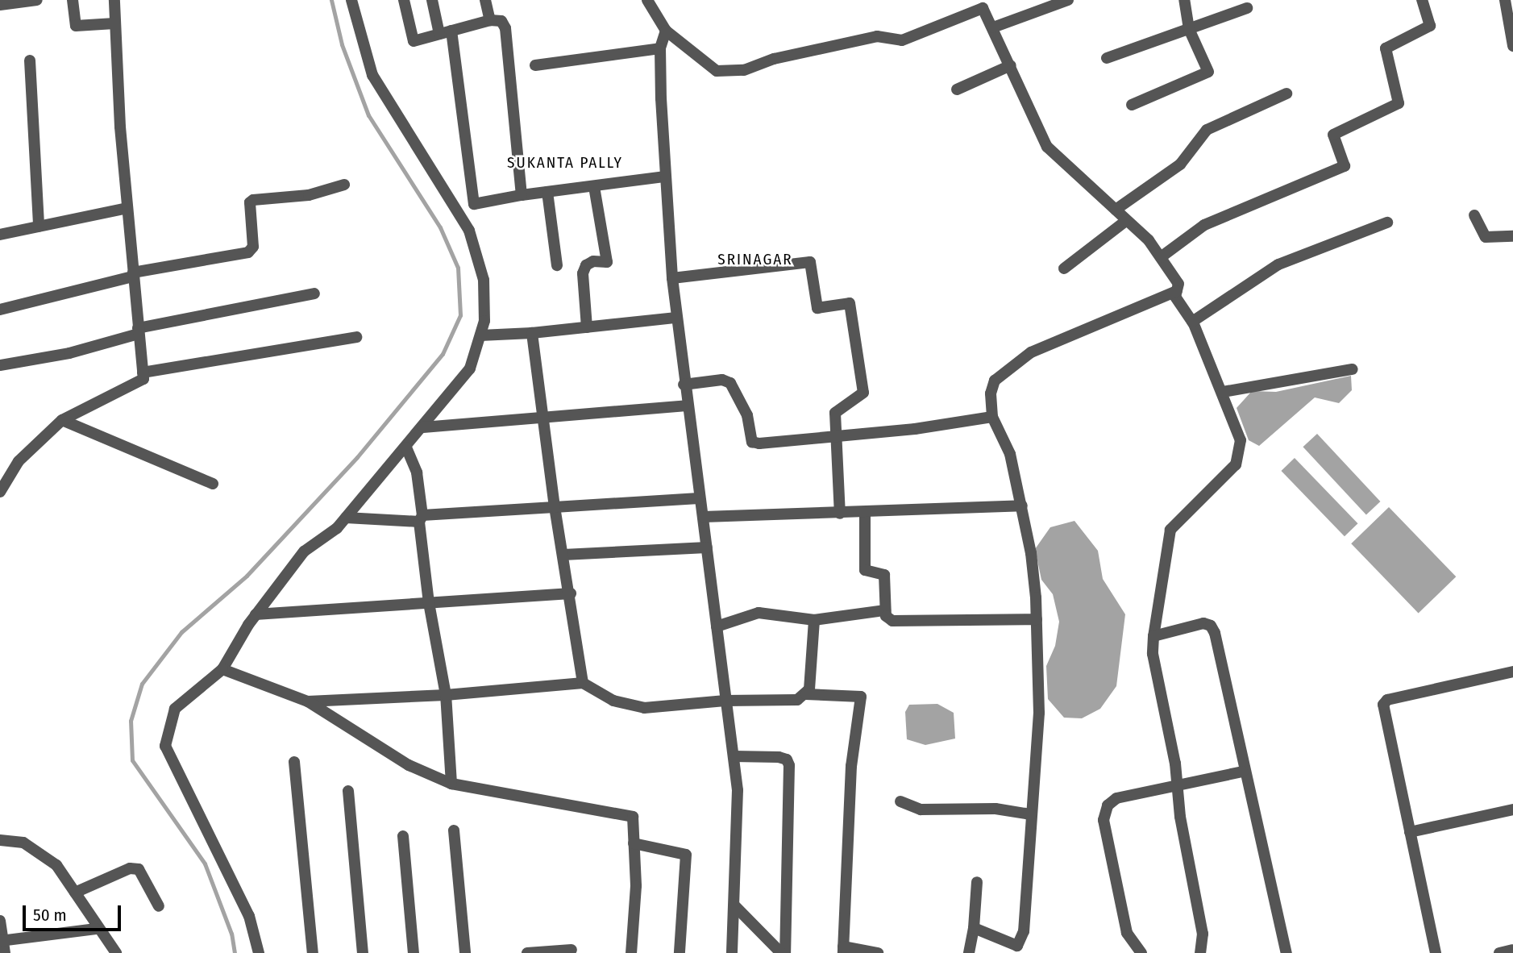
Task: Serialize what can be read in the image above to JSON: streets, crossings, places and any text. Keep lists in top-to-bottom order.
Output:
{
  "districts": ["SUKANTA PALLY", "SRINAGAR"],
  "scale_bar": "50 m"
}
